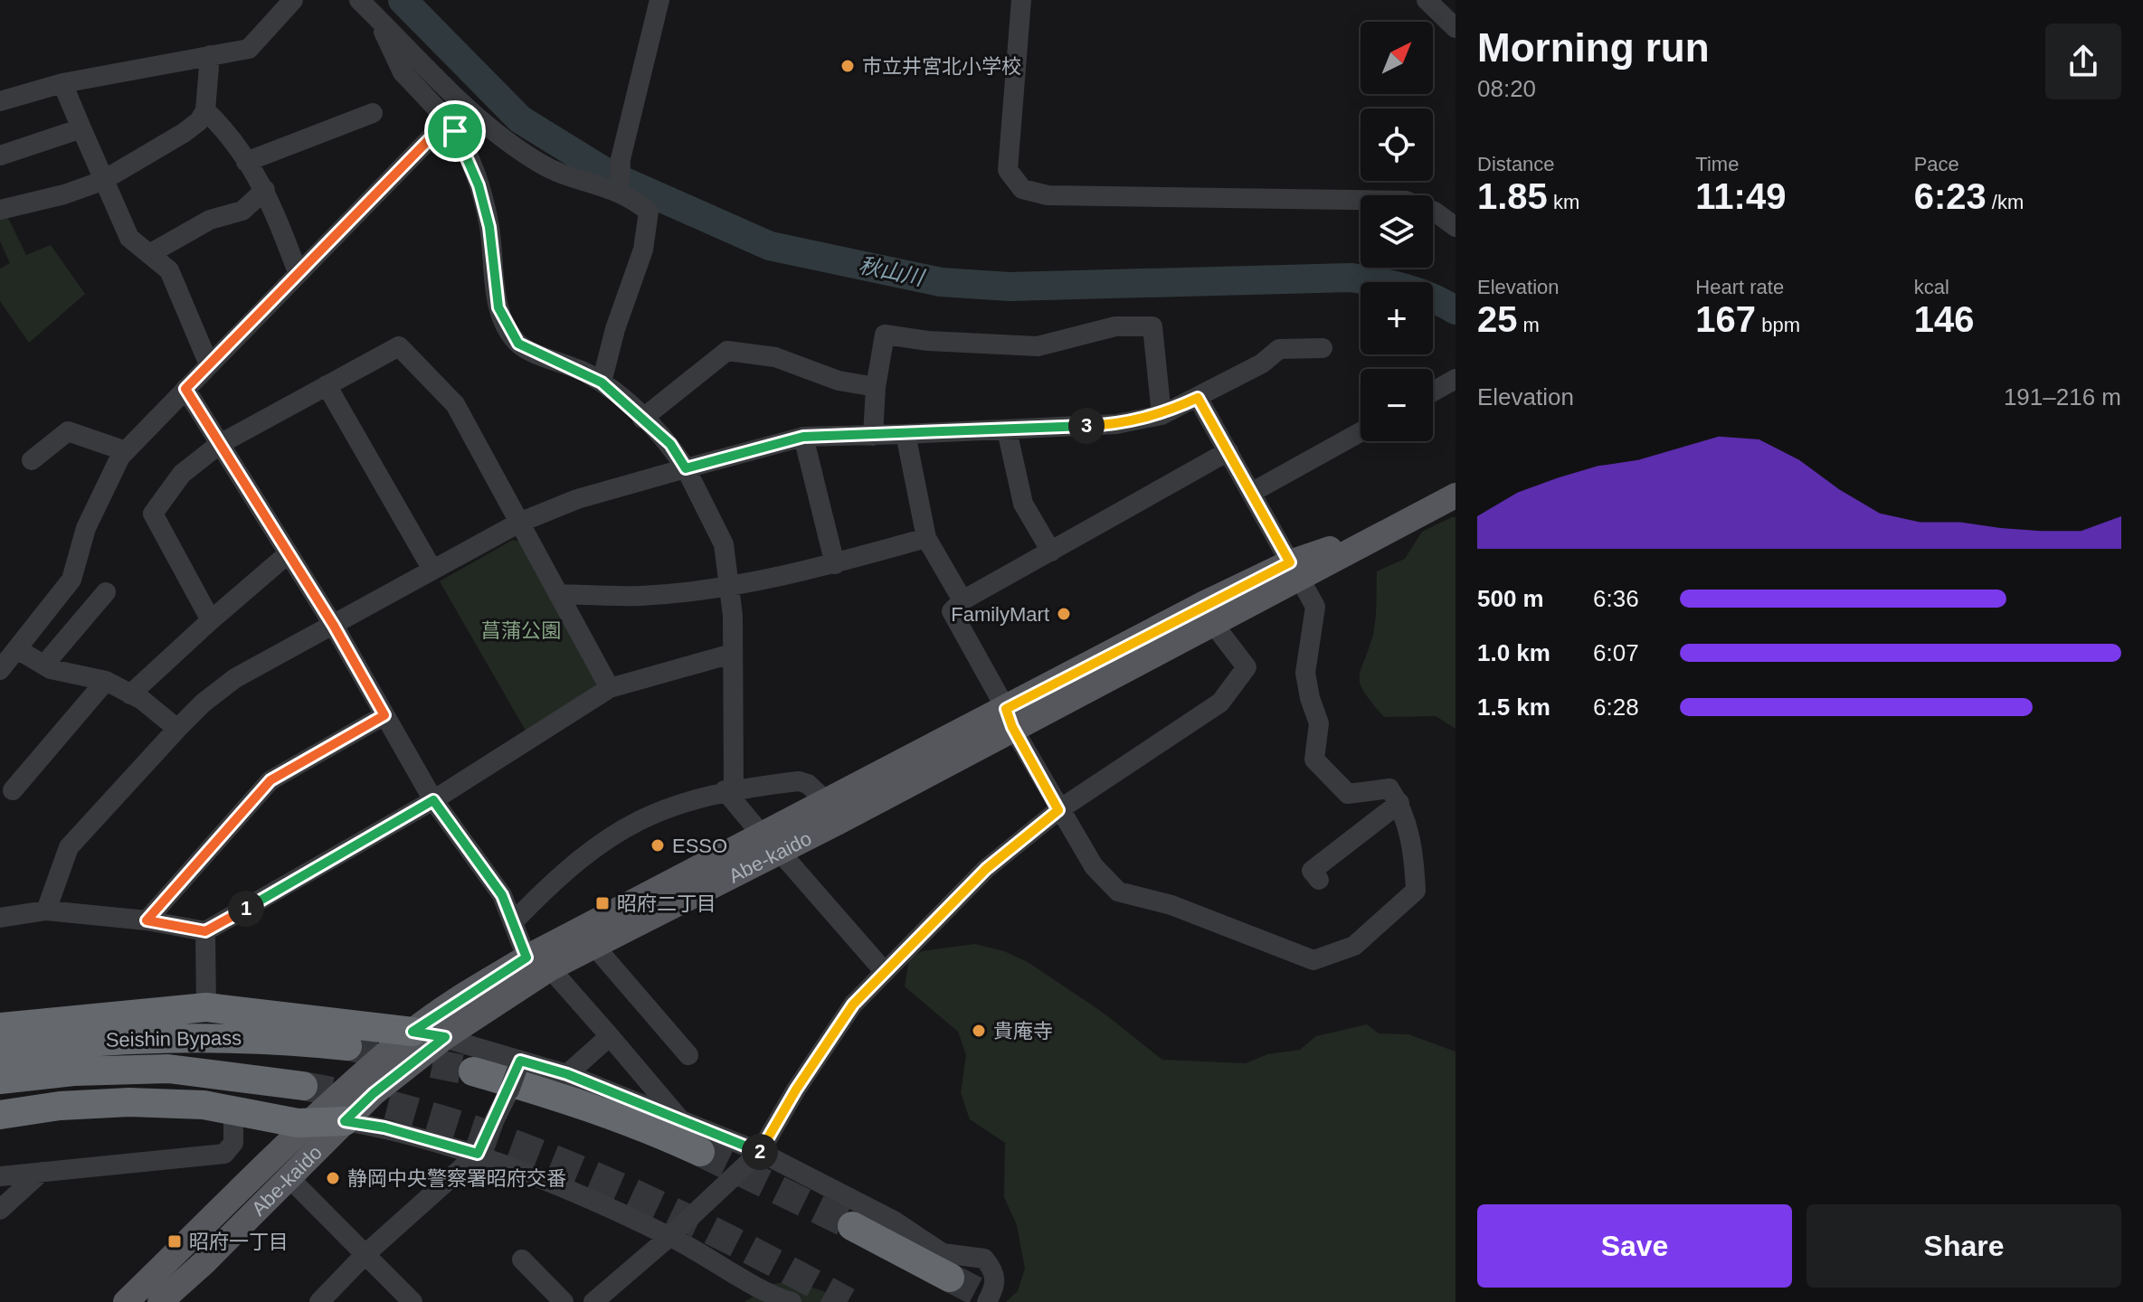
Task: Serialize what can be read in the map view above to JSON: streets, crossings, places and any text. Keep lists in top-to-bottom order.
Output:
{
  "streets": {
    "highway": ["Seishin Bypass"],
    "main road": ["Abe-kaido"]
  },
  "water": ["秋山川"],
  "parks": ["菖蒲公園"],
  "places": {
    "other": [
      "市立井宮北小学校",
      "FamilyMart",
      "ESSO",
      "貴庵寺",
      "静岡中央警察署昭府交番"
    ],
    "transit": ["昭府二丁目", "昭府一丁目"]
  },
  "north": "top right",
  "page": {
    "heading": ["Morning run", "08:20"],
    "map_buttons": ["+", "−"],
    "stats": [
      ["Distance", "1.85 km"],
      ["Time", "11:49"],
      ["Pace", "6:23 /km"],
      ["Elevation", "25 m"],
      ["Heart rate", "167 bpm"],
      ["kcal", "146"]
    ],
    "chart": ["Elevation", "191–216 m"],
    "pins": ["3", "1", "2"],
    "list": [
      {
        "name": "500 m",
        "note": "6:36"
      },
      {
        "name": "1.0 km",
        "note": "6:07"
      },
      {
        "name": "1.5 km",
        "note": "6:28"
      }
    ],
    "buttons": ["Save", "Share"]
  }
}
